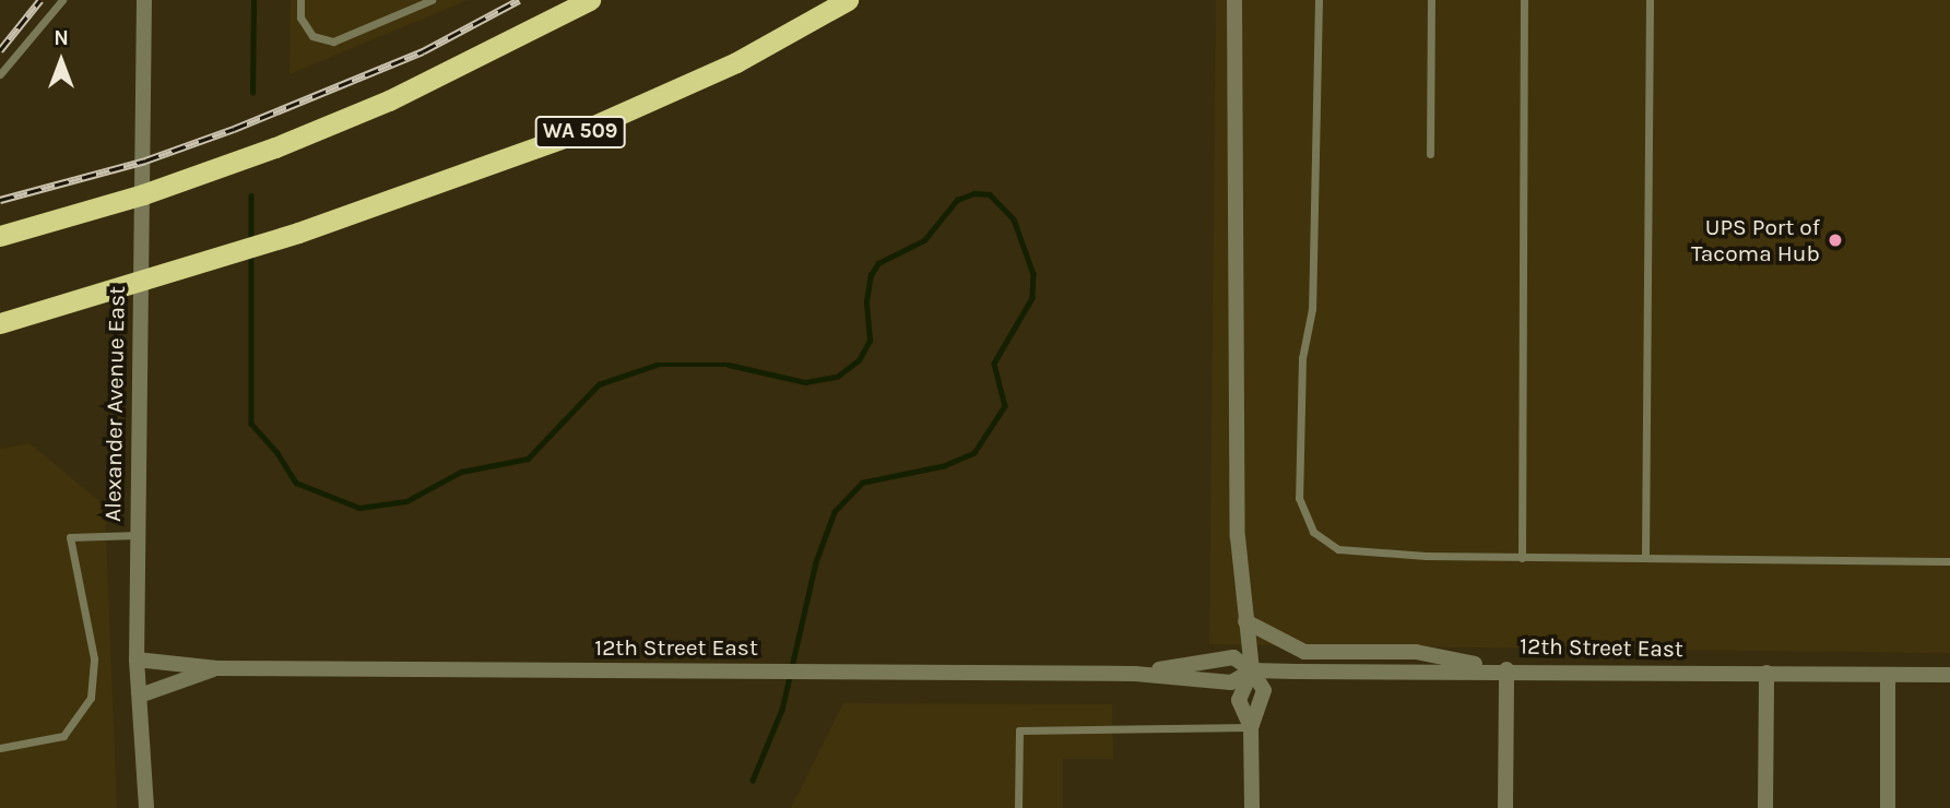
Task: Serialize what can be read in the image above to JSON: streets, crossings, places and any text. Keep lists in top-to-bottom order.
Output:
{
  "streets": {
    "highway": ["WA 509"],
    "street": ["Alexander Avenue East", "12th Street East"]
  },
  "crossings": [
    ["WA 509", "Alexander Avenue East"],
    ["Alexander Avenue East", "12th Street East"]
  ],
  "places": ["UPS Port of Tacoma Hub"],
  "north": "top"
}
